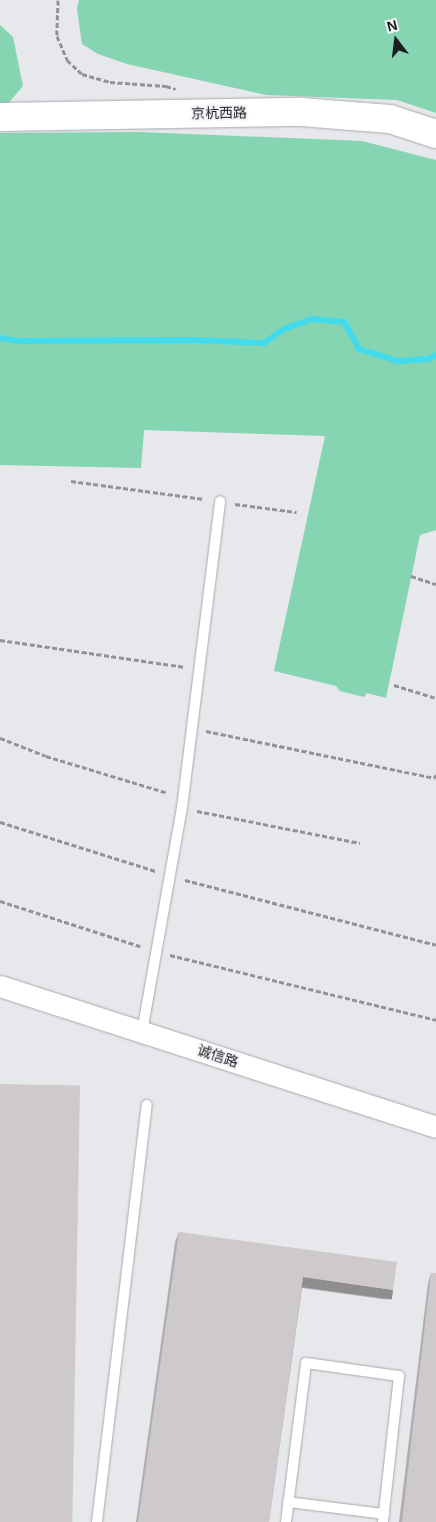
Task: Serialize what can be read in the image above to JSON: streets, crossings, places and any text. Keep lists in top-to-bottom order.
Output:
{
  "streets": {
    "main road": ["京杭西路"],
    "street": ["诚信路"]
  },
  "north": "top"
}
